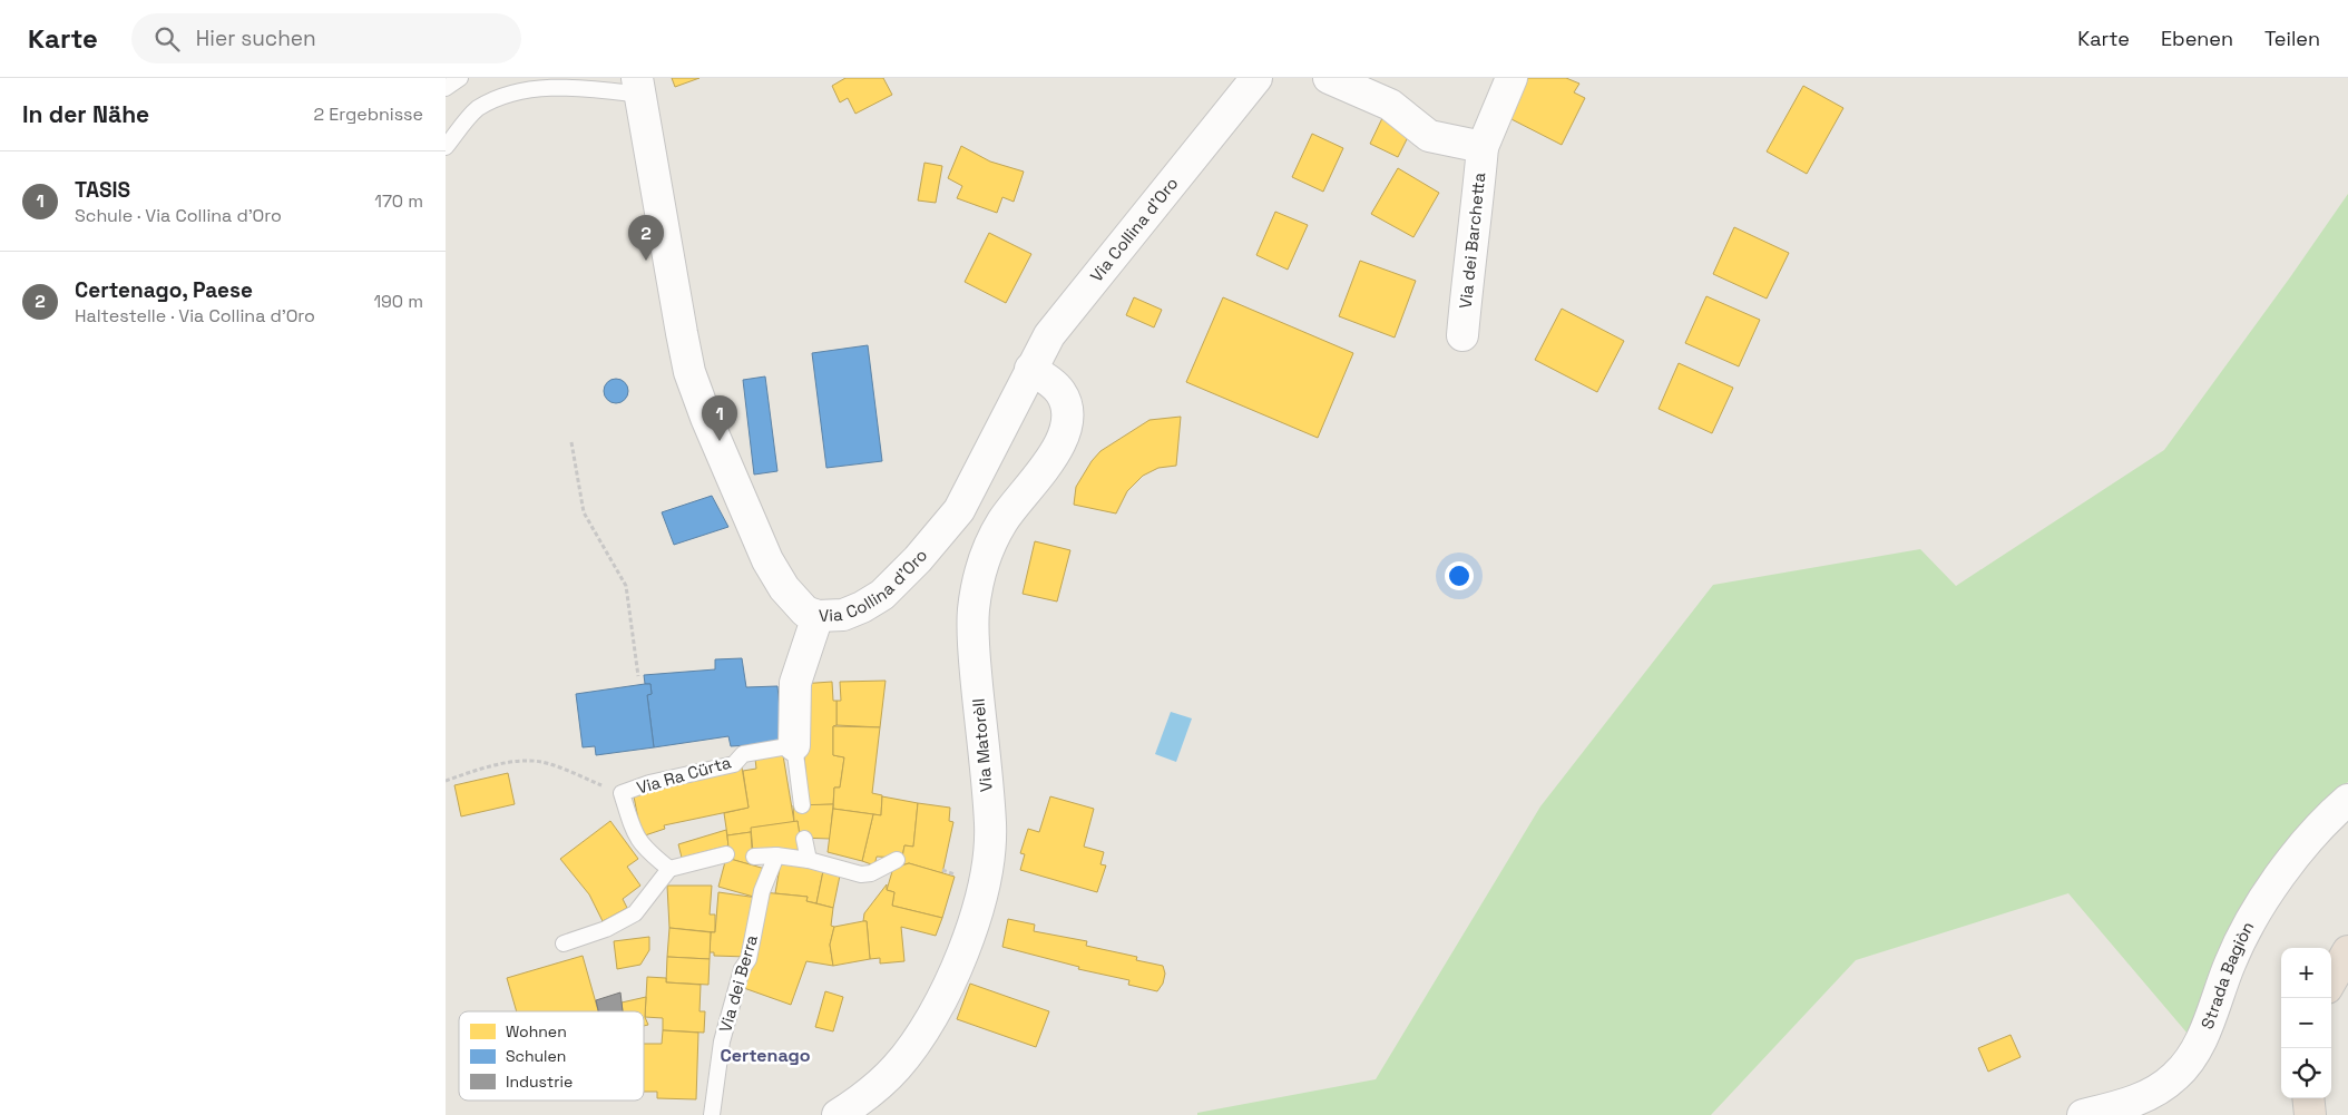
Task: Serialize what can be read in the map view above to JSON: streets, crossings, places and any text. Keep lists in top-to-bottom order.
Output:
{
  "streets": {
    "street": [
      "Via Collina d'Oro",
      "Via dei Barchetta",
      "Via Matorèll",
      "Strada Bagiòn"
    ],
    "lane": ["Via Ra Cürta", "Via dei Berra"]
  },
  "crossings": [
    ["Via Collina d'Oro", "Via Matorèll"]
  ],
  "districts": ["Certenago"],
  "legend": ["Wohnen", "Schulen", "Industrie"],
  "page": {
    "header": "Karte",
    "search": "Hier suchen",
    "nav": ["Karte", "Ebenen", "Teilen"],
    "heading": ["In der Nähe", "2 Ergebnisse"],
    "list": [
      {
        "mark": "1",
        "name": "TASIS",
        "note": "Schule · Via Collina d'Oro",
        "value": "170 m"
      },
      {
        "mark": "2",
        "name": "Certenago, Paese",
        "note": "Haltestelle · Via Collina d'Oro",
        "value": "190 m"
      }
    ],
    "pins": ["2", "1"],
    "map_buttons": ["+", "−"]
  }
}
